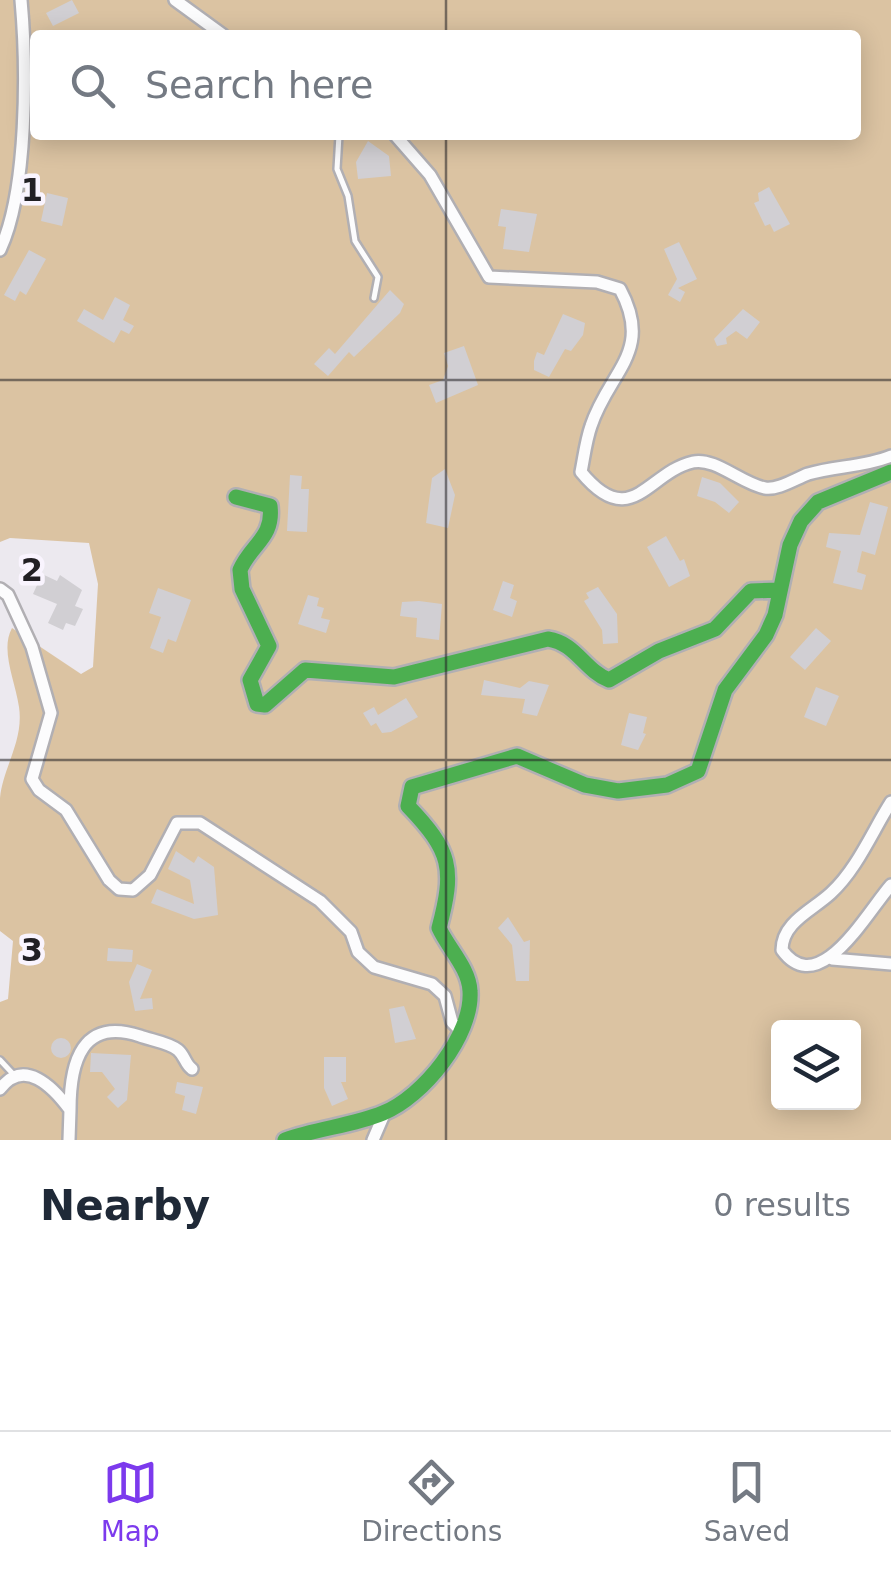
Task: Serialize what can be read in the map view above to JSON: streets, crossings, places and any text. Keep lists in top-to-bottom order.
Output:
{
  "page": {
    "search": "Search here",
    "heading": ["Nearby", "0 results"],
    "nav": ["Map", "Directions", "Saved"]
  },
  "grid": {
    "rows": ["1", "2", "3"]
  }
}
